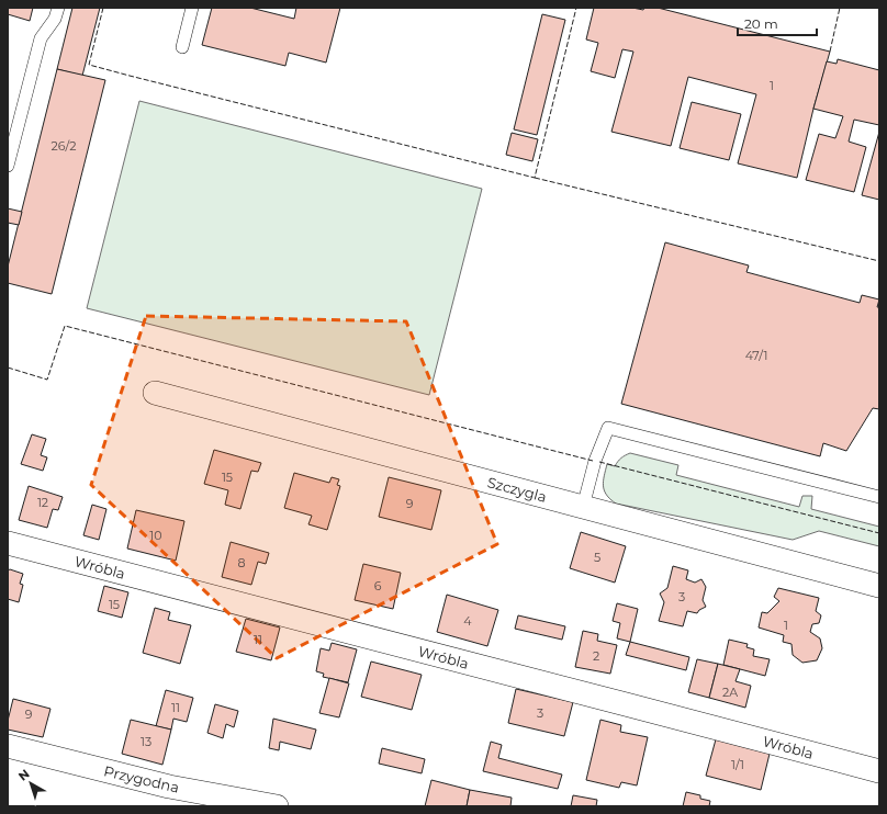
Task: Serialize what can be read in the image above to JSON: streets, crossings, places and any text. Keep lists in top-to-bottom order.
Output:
{
  "streets": {
    "street": ["Szczygla", "Wróbla", "Przygodna"]
  },
  "house_numbers": [
    "1",
    "26/2",
    "47/1",
    "15",
    "12",
    "9",
    "10",
    "5",
    "8",
    "6",
    "3",
    "15",
    "4",
    "1",
    "11",
    "2",
    "2A",
    "11",
    "3",
    "9",
    "13",
    "1/1"
  ],
  "scale_bar": "20 m",
  "north": "top left"
}
